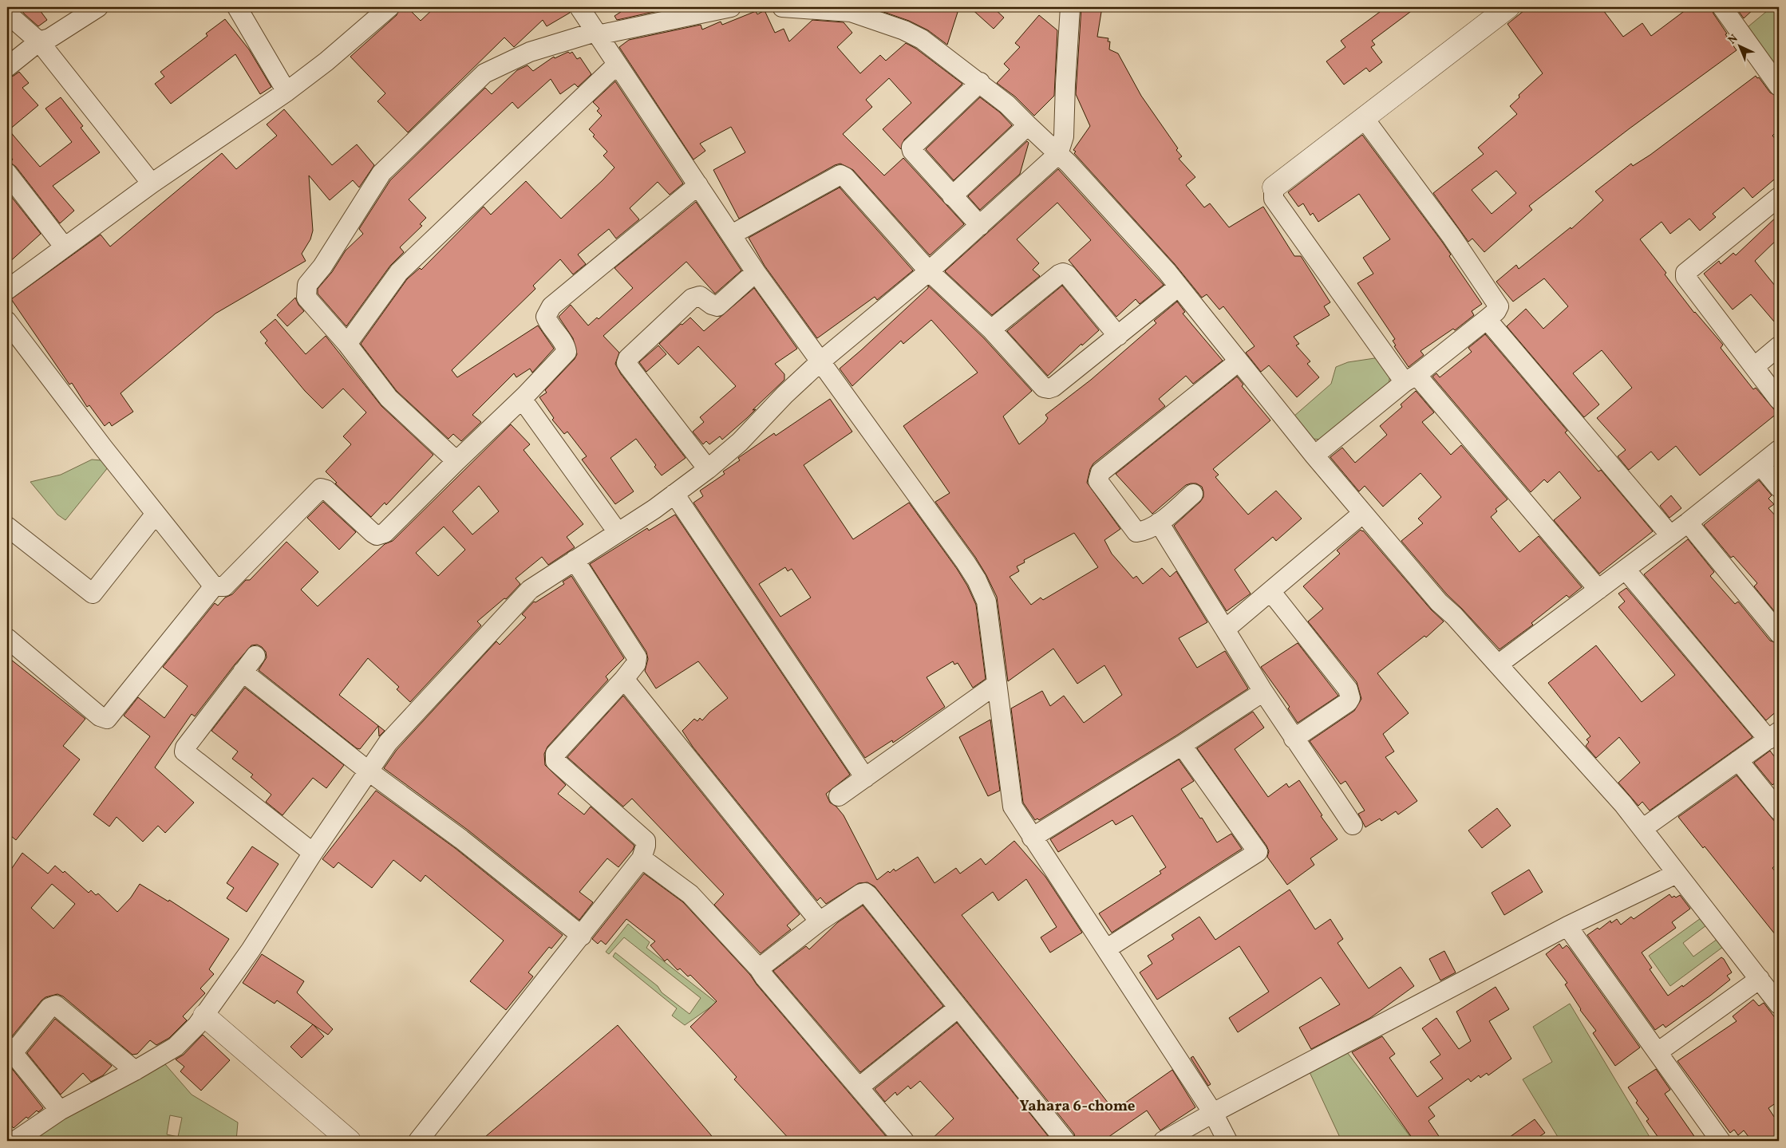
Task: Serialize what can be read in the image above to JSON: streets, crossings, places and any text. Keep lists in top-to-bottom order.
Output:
{
  "districts": ["Yahara 6-chome"],
  "north": "top left"
}
